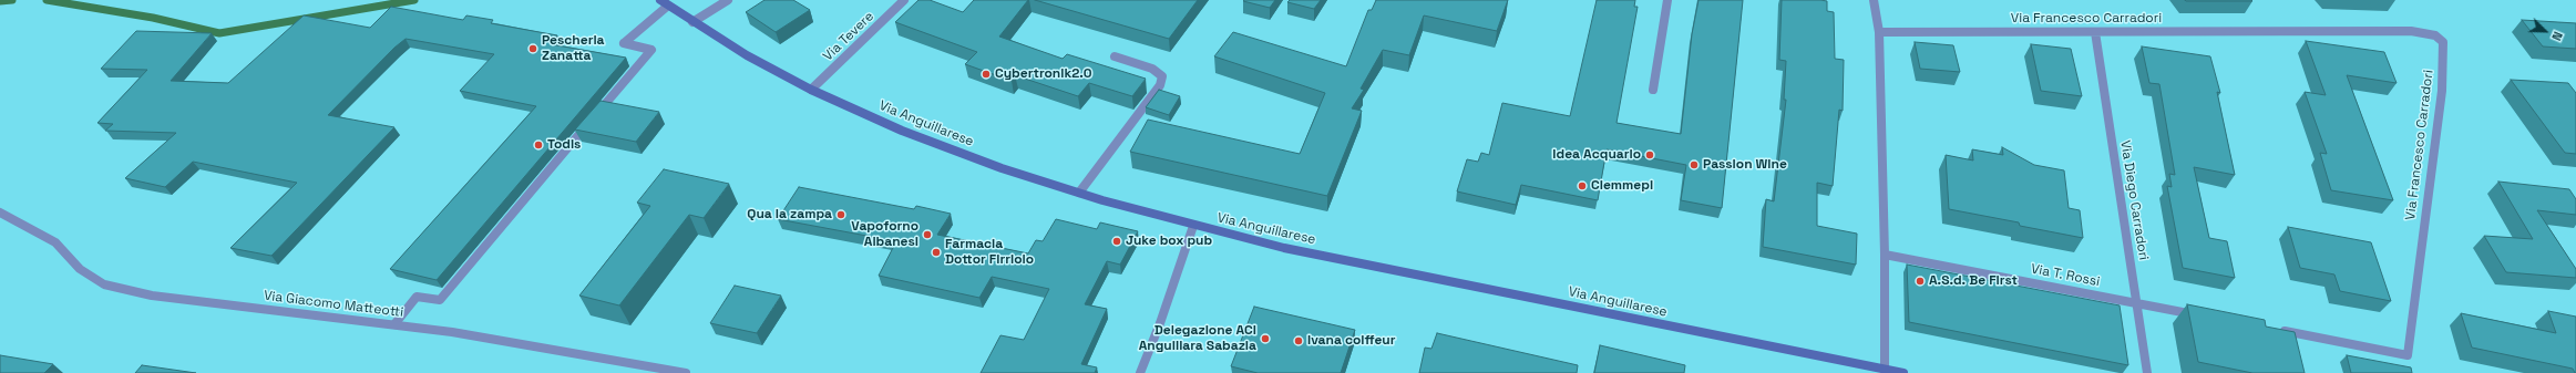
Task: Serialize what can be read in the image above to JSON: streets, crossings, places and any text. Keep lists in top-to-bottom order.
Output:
{
  "streets": {
    "main road": ["Via Anguillarese"],
    "street": [
      "Via Francesco Carradori",
      "Via Tevere",
      "Via Diego Carradori",
      "Via T. Rossi",
      "Via Giacomo Matteotti"
    ]
  },
  "crossings": [
    ["Via Francesco Carradori", "Via Diego Carradori"],
    ["Via Tevere", "Via Anguillarese"],
    ["Via Diego Carradori", "Via T. Rossi"]
  ],
  "places": [
    "Pescheria Zanatta",
    "Cybertronik2.0",
    "Todis",
    "Idea Acquario",
    "Passion Wine",
    "Ciemmepi",
    "Qua la zampa",
    "Vapoforno Albanesi",
    "Juke box pub",
    "Farmacia Dottor Firriolo",
    "A.S.d. Be First",
    "Delegazione ACI Anguillara Sabazia",
    "Ivana coiffeur"
  ],
  "north": "bottom right"
}
